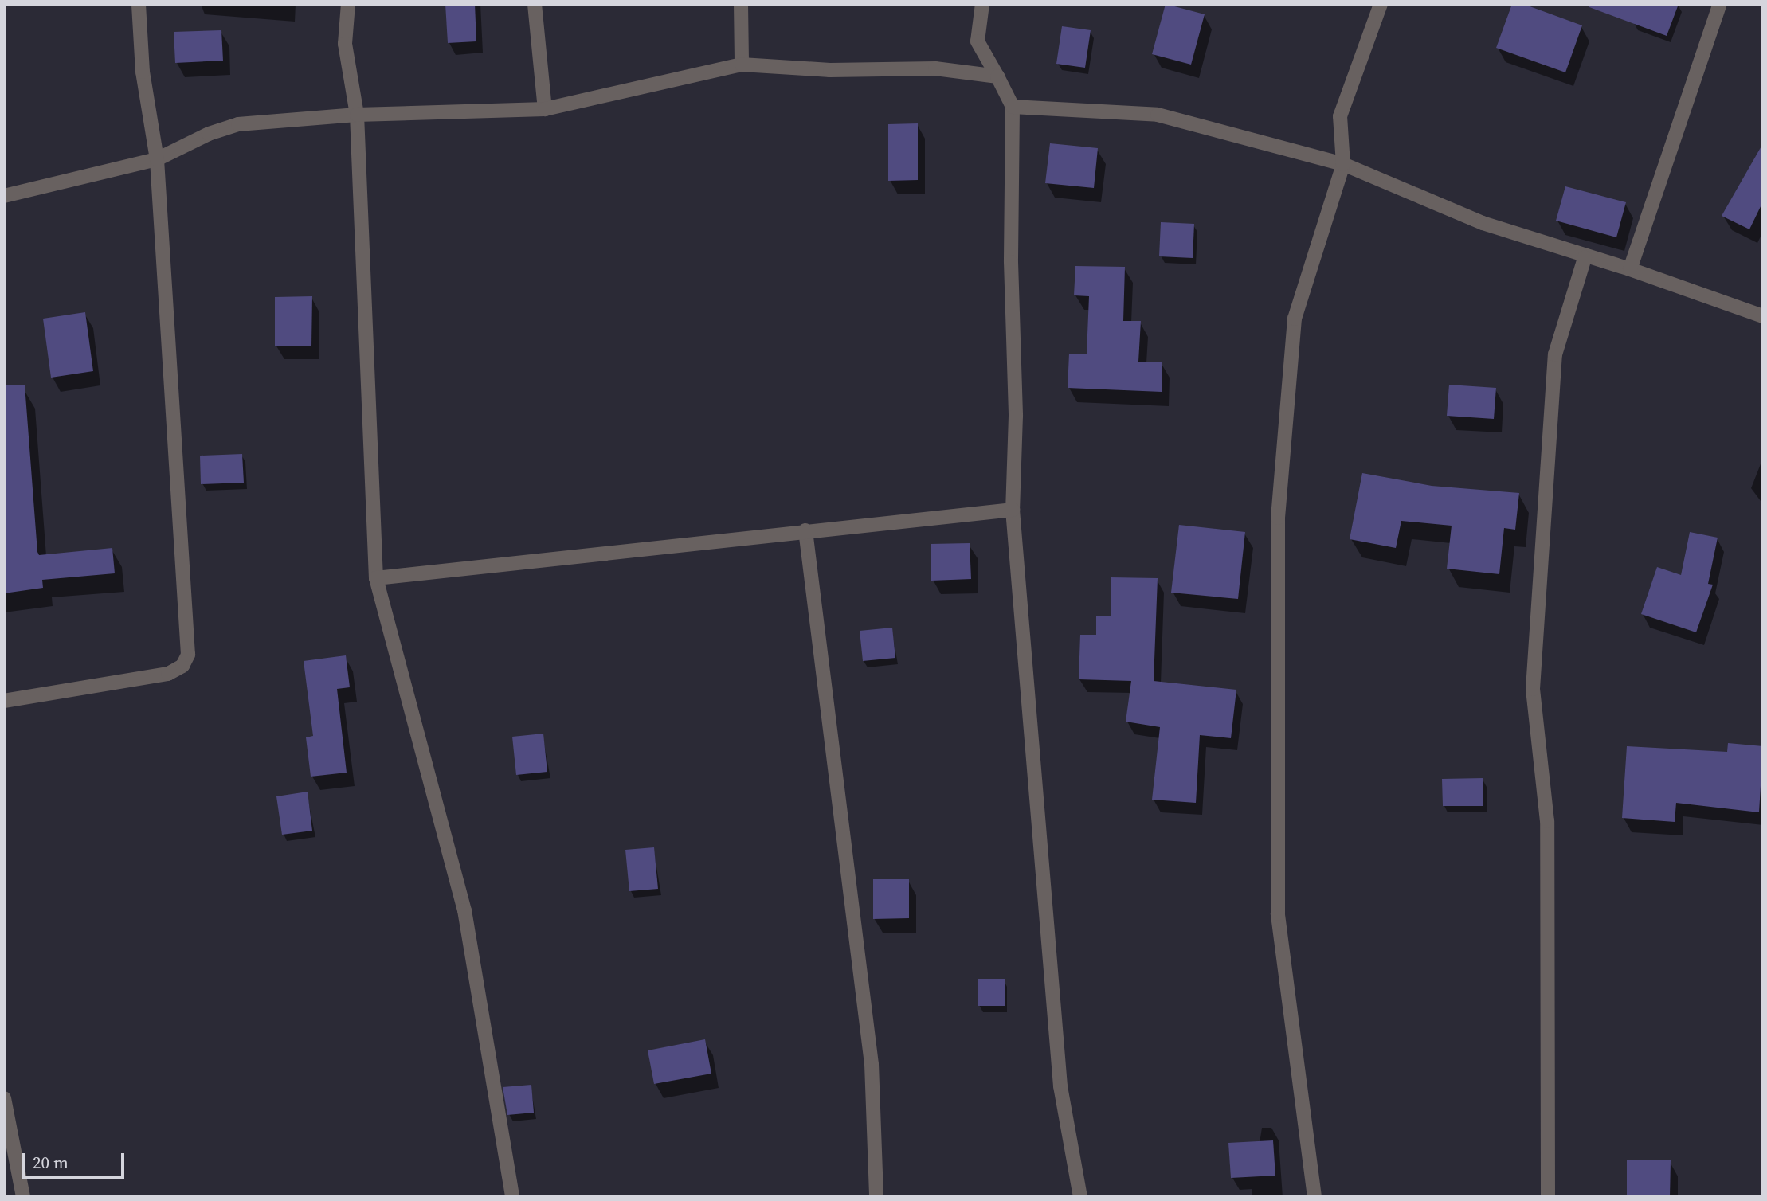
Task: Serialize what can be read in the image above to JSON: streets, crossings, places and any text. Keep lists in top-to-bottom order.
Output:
{
  "scale_bar": "20 m"
}
